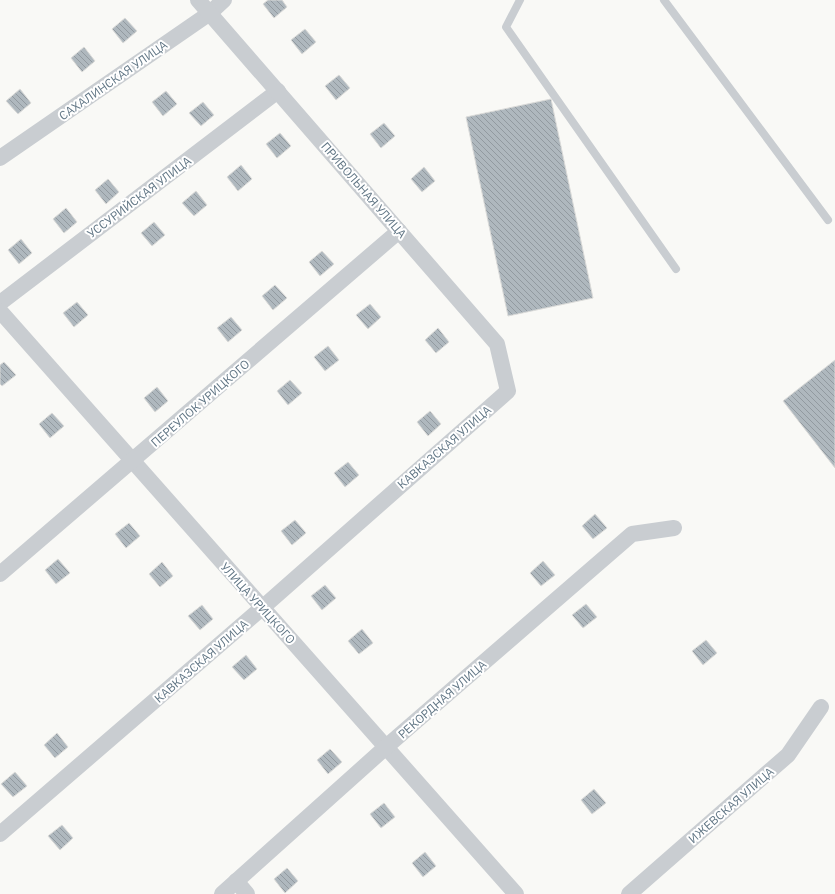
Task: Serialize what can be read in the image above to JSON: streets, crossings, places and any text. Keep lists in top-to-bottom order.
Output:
{
  "streets": {
    "street": [
      "САХАЛИНСКАЯ УЛИЦА",
      "ПРИВОЛЬНАЯ УЛИЦА",
      "УССУРИЙСКАЯ УЛИЦА",
      "ПЕРЕУЛОК УРИЦКОГО",
      "КАВКАЗСКАЯ УЛИЦА",
      "УЛИЦА УРИЦКОГО",
      "РЕКОРДНАЯ УЛИЦА",
      "ИЖЕВСКАЯ УЛИЦА"
    ]
  },
  "crossings": [
    ["САХАЛИНСКАЯ УЛИЦА", "ПРИВОЛЬНАЯ УЛИЦА"],
    ["ПРИВОЛЬНАЯ УЛИЦА", "УССУРИЙСКАЯ УЛИЦА"],
    ["ПРИВОЛЬНАЯ УЛИЦА", "ПЕРЕУЛОК УРИЦКОГО"],
    ["ПРИВОЛЬНАЯ УЛИЦА", "КАВКАЗСКАЯ УЛИЦА"],
    ["ПЕРЕУЛОК УРИЦКОГО", "УЛИЦА УРИЦКОГО"],
    ["КАВКАЗСКАЯ УЛИЦА", "УЛИЦА УРИЦКОГО"],
    ["УЛИЦА УРИЦКОГО", "РЕКОРДНАЯ УЛИЦА"]
  ]
}
